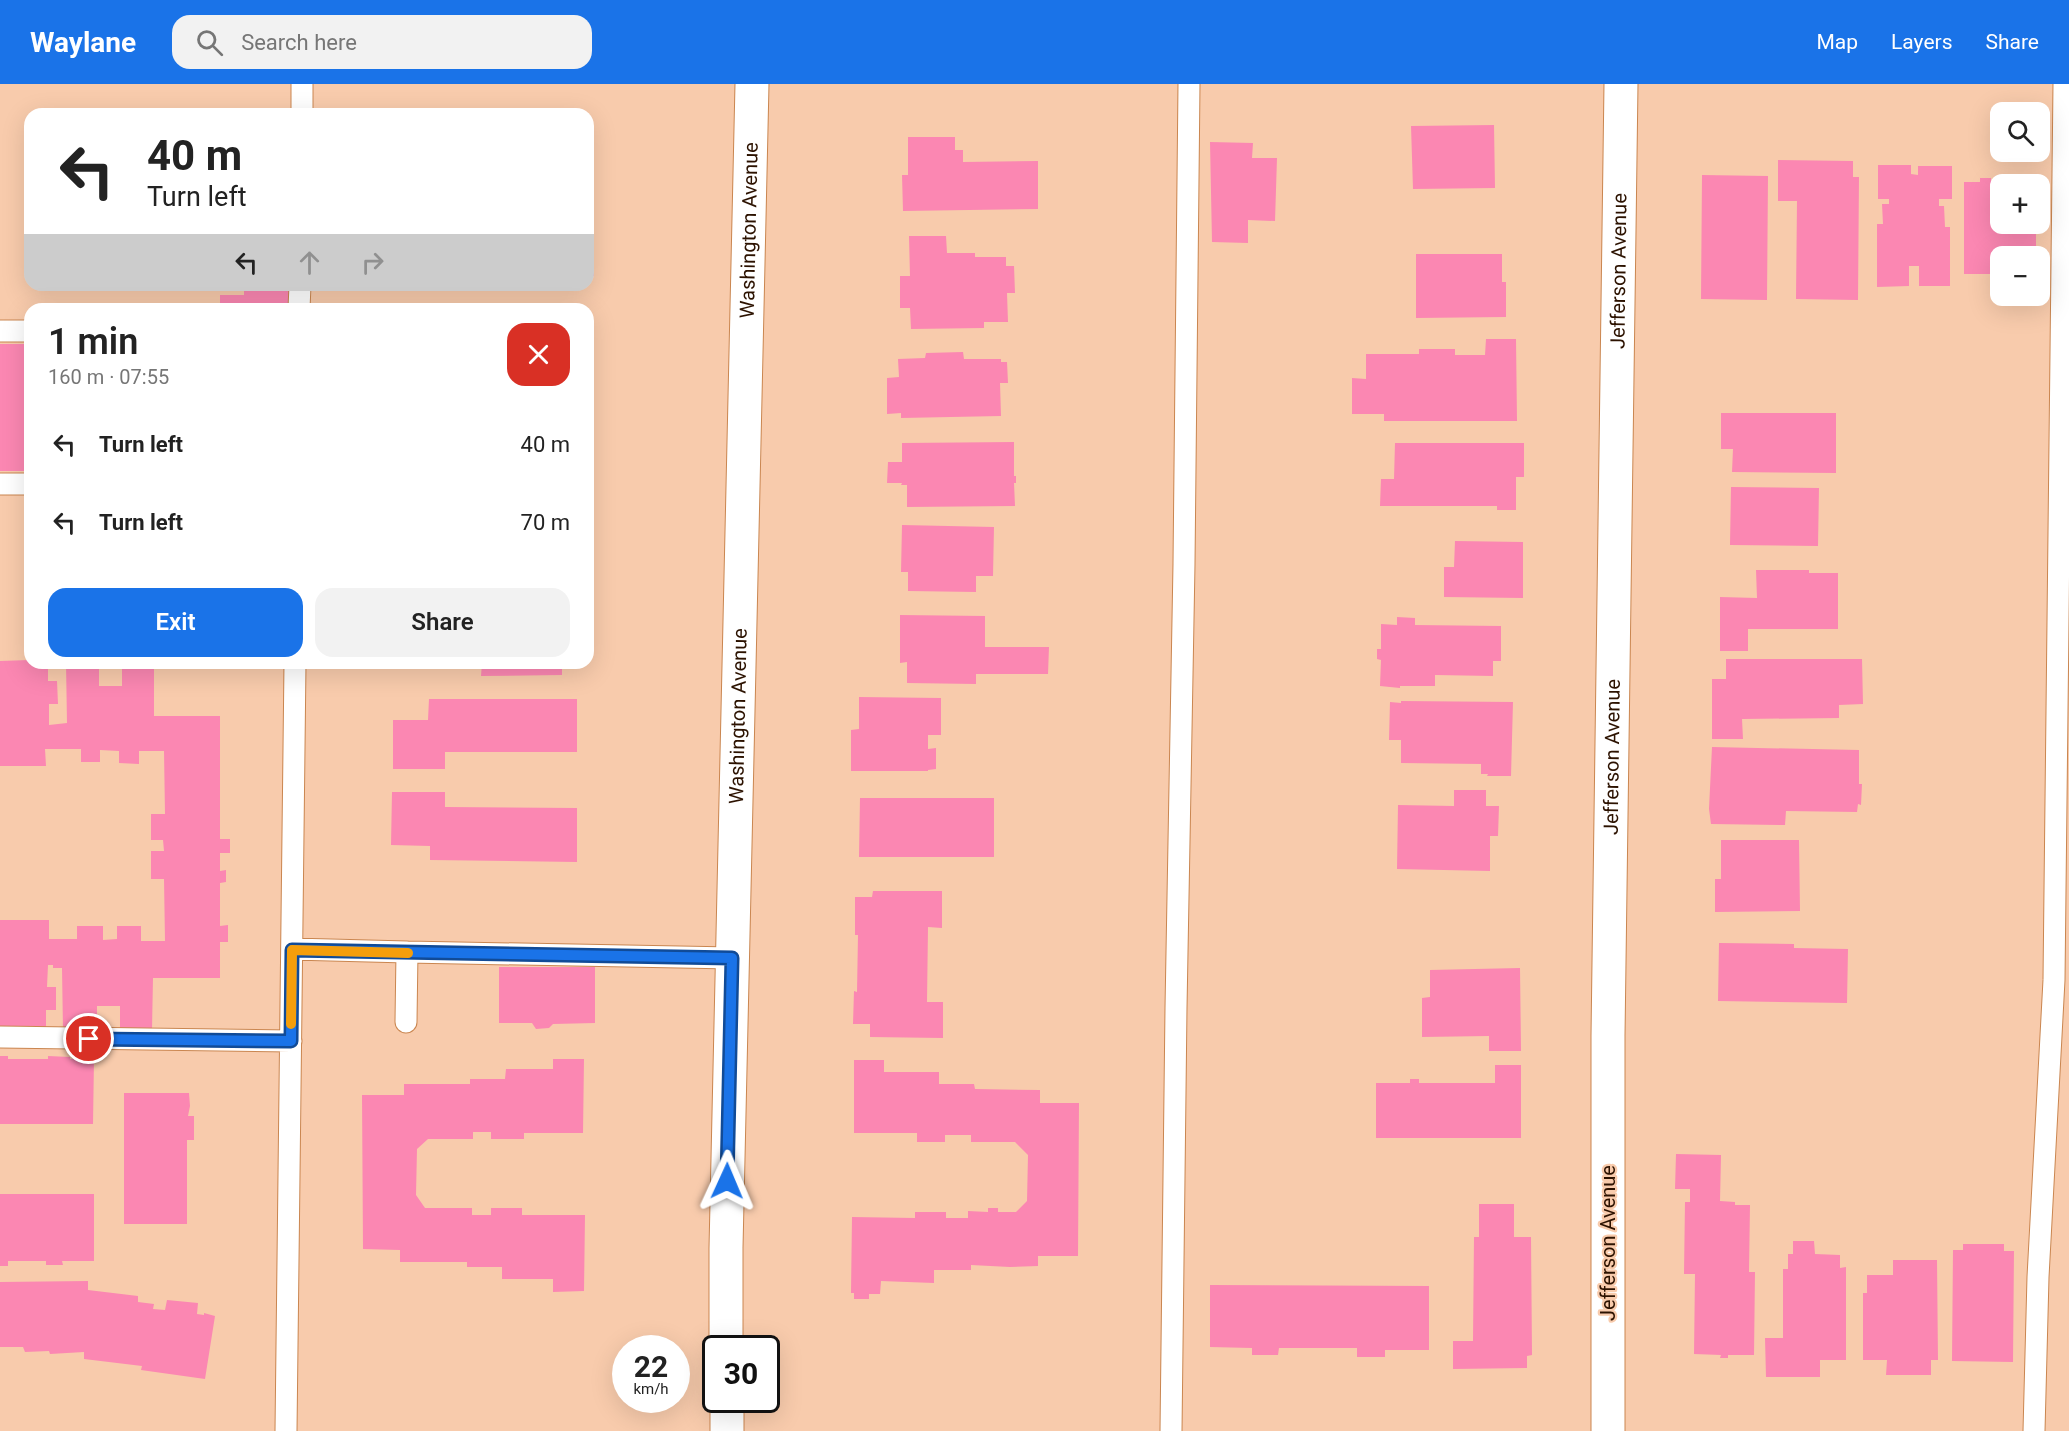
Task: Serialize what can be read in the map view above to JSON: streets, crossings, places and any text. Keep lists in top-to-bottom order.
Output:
{
  "streets": {
    "street": ["Washington Avenue", "Jefferson Avenue"]
  },
  "page": {
    "header": "Waylane",
    "search": "Search here",
    "nav": ["Map", "Layers", "Share"],
    "map_buttons": ["+", "−"],
    "turn": ["40 m", "Turn left"],
    "heading": ["1 min", "160 m · 07:55"],
    "list": [
      {
        "name": "Turn left",
        "value": "40 m"
      },
      {
        "name": "Turn left",
        "value": "70 m"
      }
    ],
    "buttons": ["Exit", "Share"],
    "speed": "22 km/h",
    "limit": "30"
  }
}
